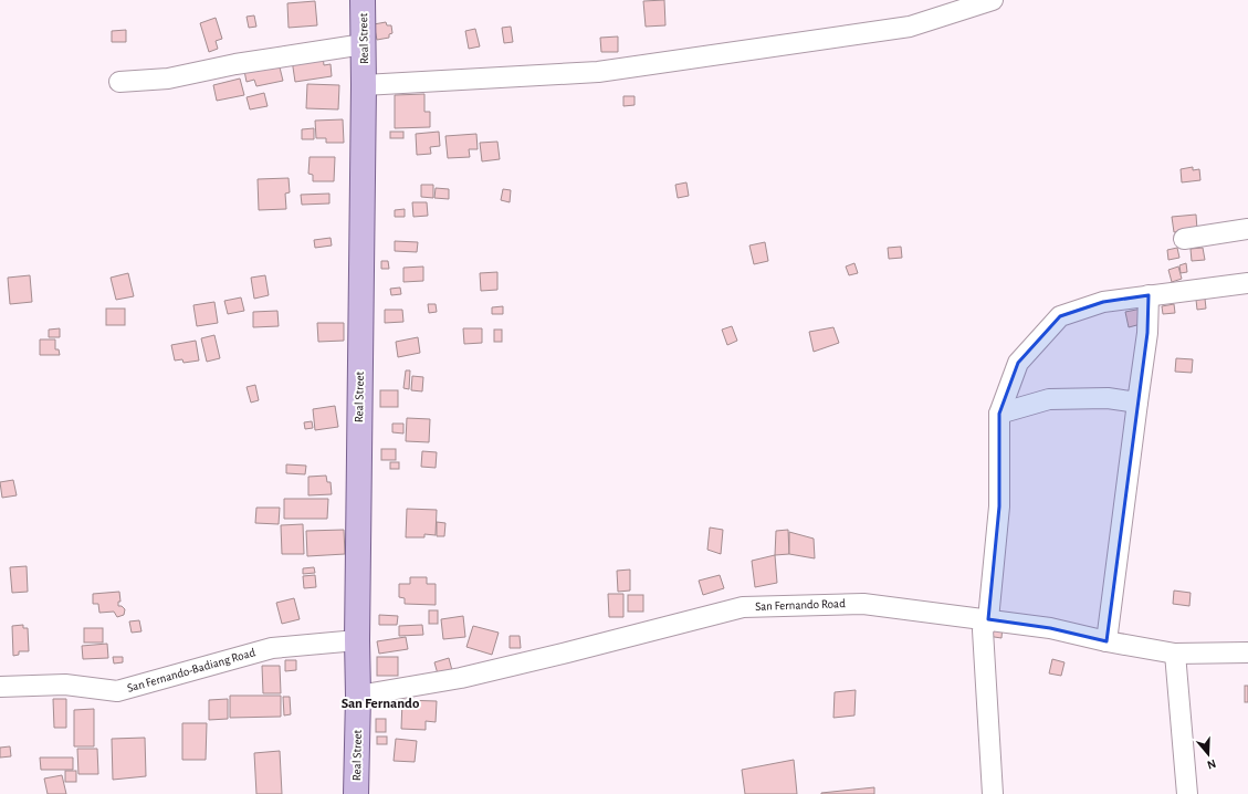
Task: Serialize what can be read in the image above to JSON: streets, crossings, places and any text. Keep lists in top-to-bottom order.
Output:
{
  "streets": {
    "main road": ["Real Street"],
    "street": ["San Fernando Road", "San Fernando-Badiang Road"]
  },
  "crossings": [
    ["Real Street", "San Fernando Road"],
    ["Real Street", "San Fernando-Badiang Road"]
  ],
  "districts": ["San Fernando"],
  "north": "bottom"
}
